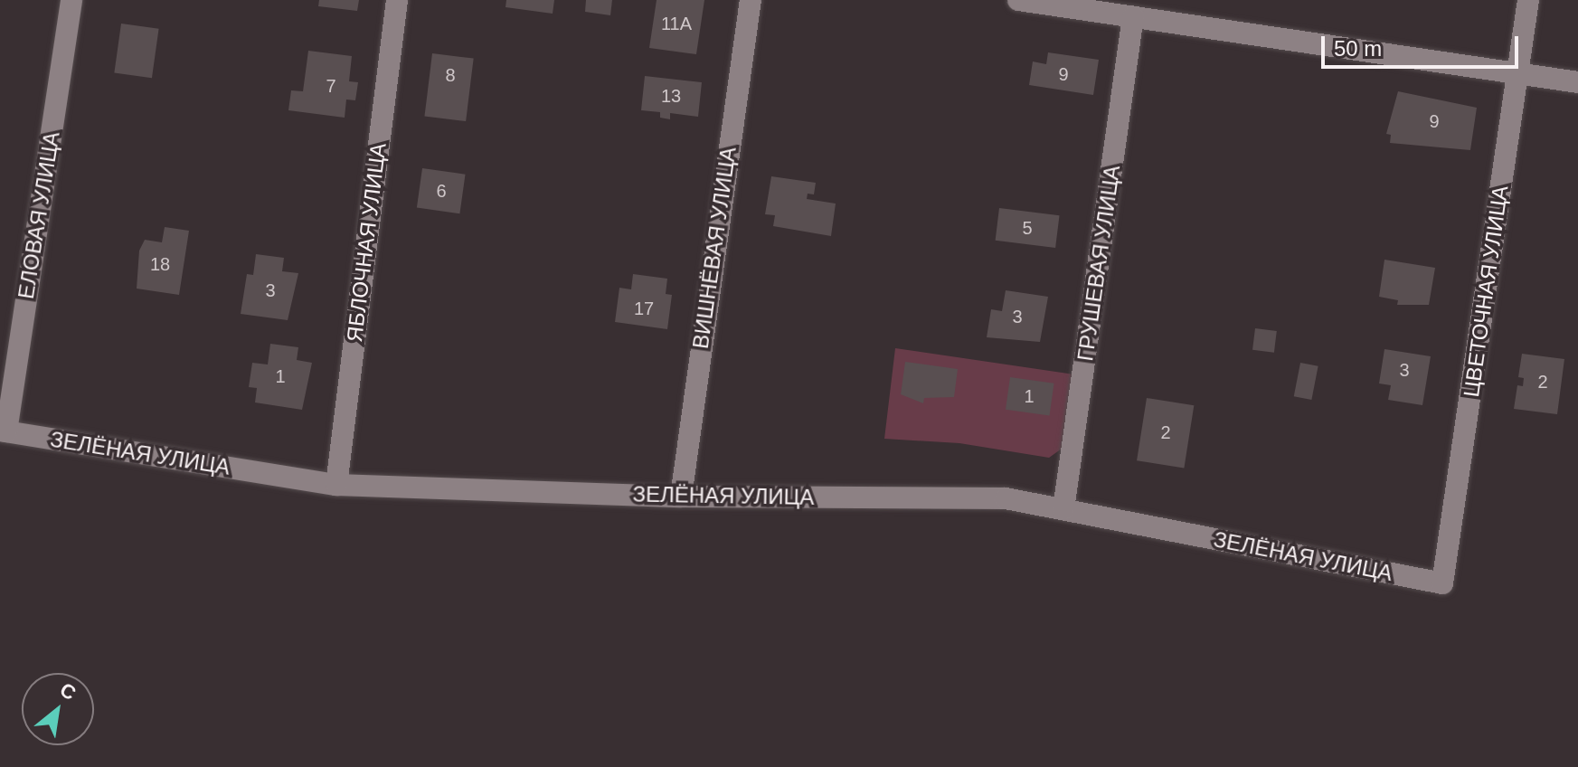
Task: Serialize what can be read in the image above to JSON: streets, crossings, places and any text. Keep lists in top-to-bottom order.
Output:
{
  "streets": {
    "street": [
      "ЕЛОВАЯ УЛИЦА",
      "ЯБЛОЧНАЯ УЛИЦА",
      "ВИШНЁВАЯ УЛИЦА",
      "ГРУШЕВАЯ УЛИЦА",
      "ЦВЕТОЧНАЯ УЛИЦА",
      "ЗЕЛЁНАЯ УЛИЦА"
    ]
  },
  "crossings": [
    ["ЕЛОВАЯ УЛИЦА", "ЗЕЛЁНАЯ УЛИЦА"],
    ["ЯБЛОЧНАЯ УЛИЦА", "ЗЕЛЁНАЯ УЛИЦА"],
    ["ВИШНЁВАЯ УЛИЦА", "ЗЕЛЁНАЯ УЛИЦА"],
    ["ГРУШЕВАЯ УЛИЦА", "ЗЕЛЁНАЯ УЛИЦА"],
    ["ЦВЕТОЧНАЯ УЛИЦА", "ЗЕЛЁНАЯ УЛИЦА"]
  ],
  "house_numbers": [
    "11А",
    "9",
    "8",
    "7",
    "13",
    "9",
    "6",
    "5",
    "18",
    "3",
    "17",
    "3",
    "3",
    "1",
    "2",
    "1",
    "2"
  ],
  "scale_bar": "50 m",
  "north": "top right"
}
